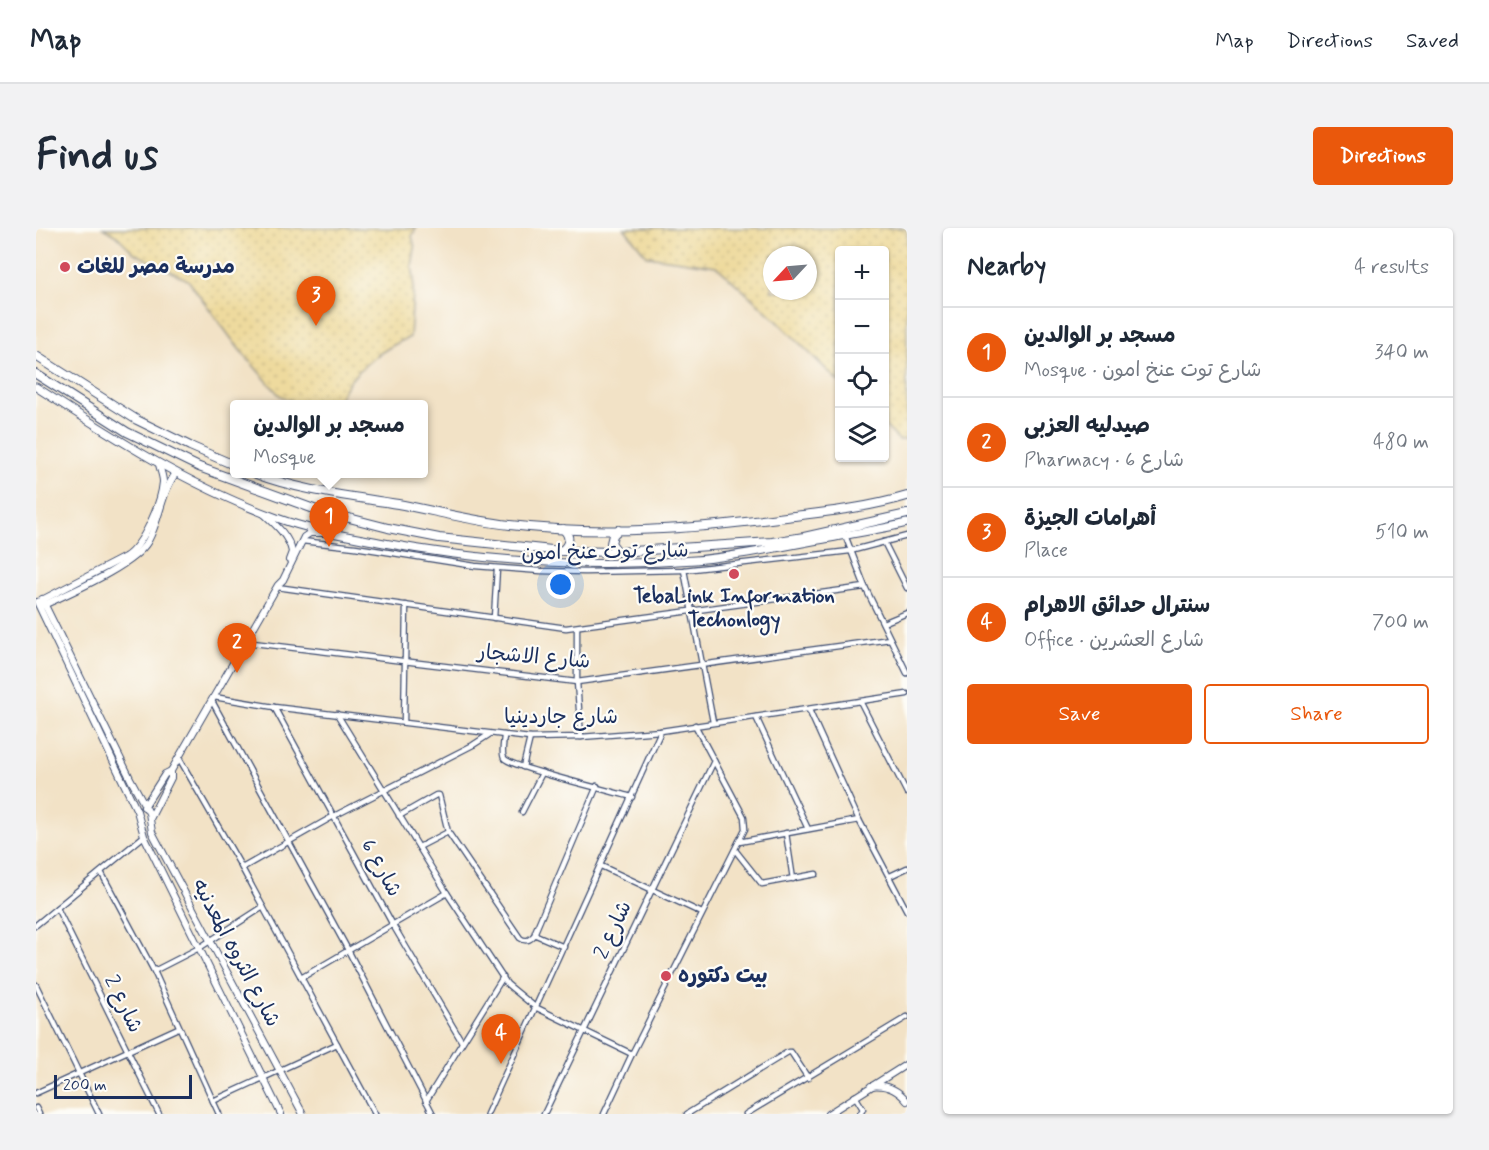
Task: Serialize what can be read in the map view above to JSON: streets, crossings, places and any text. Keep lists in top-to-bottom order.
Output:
{
  "streets": {
    "street": [
      "شارع توت عنخ امون",
      "شارع الاشجار",
      "شارع جاردينيا",
      "شارع 6",
      "شارع 2",
      "شارع الثروه المعدنيه"
    ]
  },
  "crossings": [
    ["شارع جاردينيا", "شارع 6"]
  ],
  "places": ["مدرسة مصر للغات", "TebaLink Information Techonlogy", "بيت دكتوره"],
  "scale_bar": "200 m",
  "north": "bottom left",
  "page": {
    "header": "Map",
    "nav": ["Map", "Directions", "Saved"],
    "buttons": [
      "Directions",
      ["Save", "Share"]
    ],
    "title": "Find us",
    "heading": ["Nearby", "4 results"],
    "map_buttons": ["+", "−"],
    "pins": [
      "3",
      "1",
      "2",
      "4"
    ],
    "list": [
      {
        "mark": "1",
        "name": "مسجد بر الوالدين",
        "note": "Mosque · شارع توت عنخ امون",
        "value": "340 m"
      },
      {
        "mark": "2",
        "name": "صيدليه العزبى",
        "note": "Pharmacy · شارع 6",
        "value": "480 m"
      },
      {
        "mark": "3",
        "name": "أهرامات الجيزة",
        "note": "Place",
        "value": "510 m"
      },
      {
        "mark": "4",
        "name": "سنترال حدائق الاهرام",
        "note": "Office · شارع العشرين",
        "value": "700 m"
      }
    ],
    "popup": ["مسجد بر الوالدين", "Mosque"],
    "scale": "200 m"
  }
}
